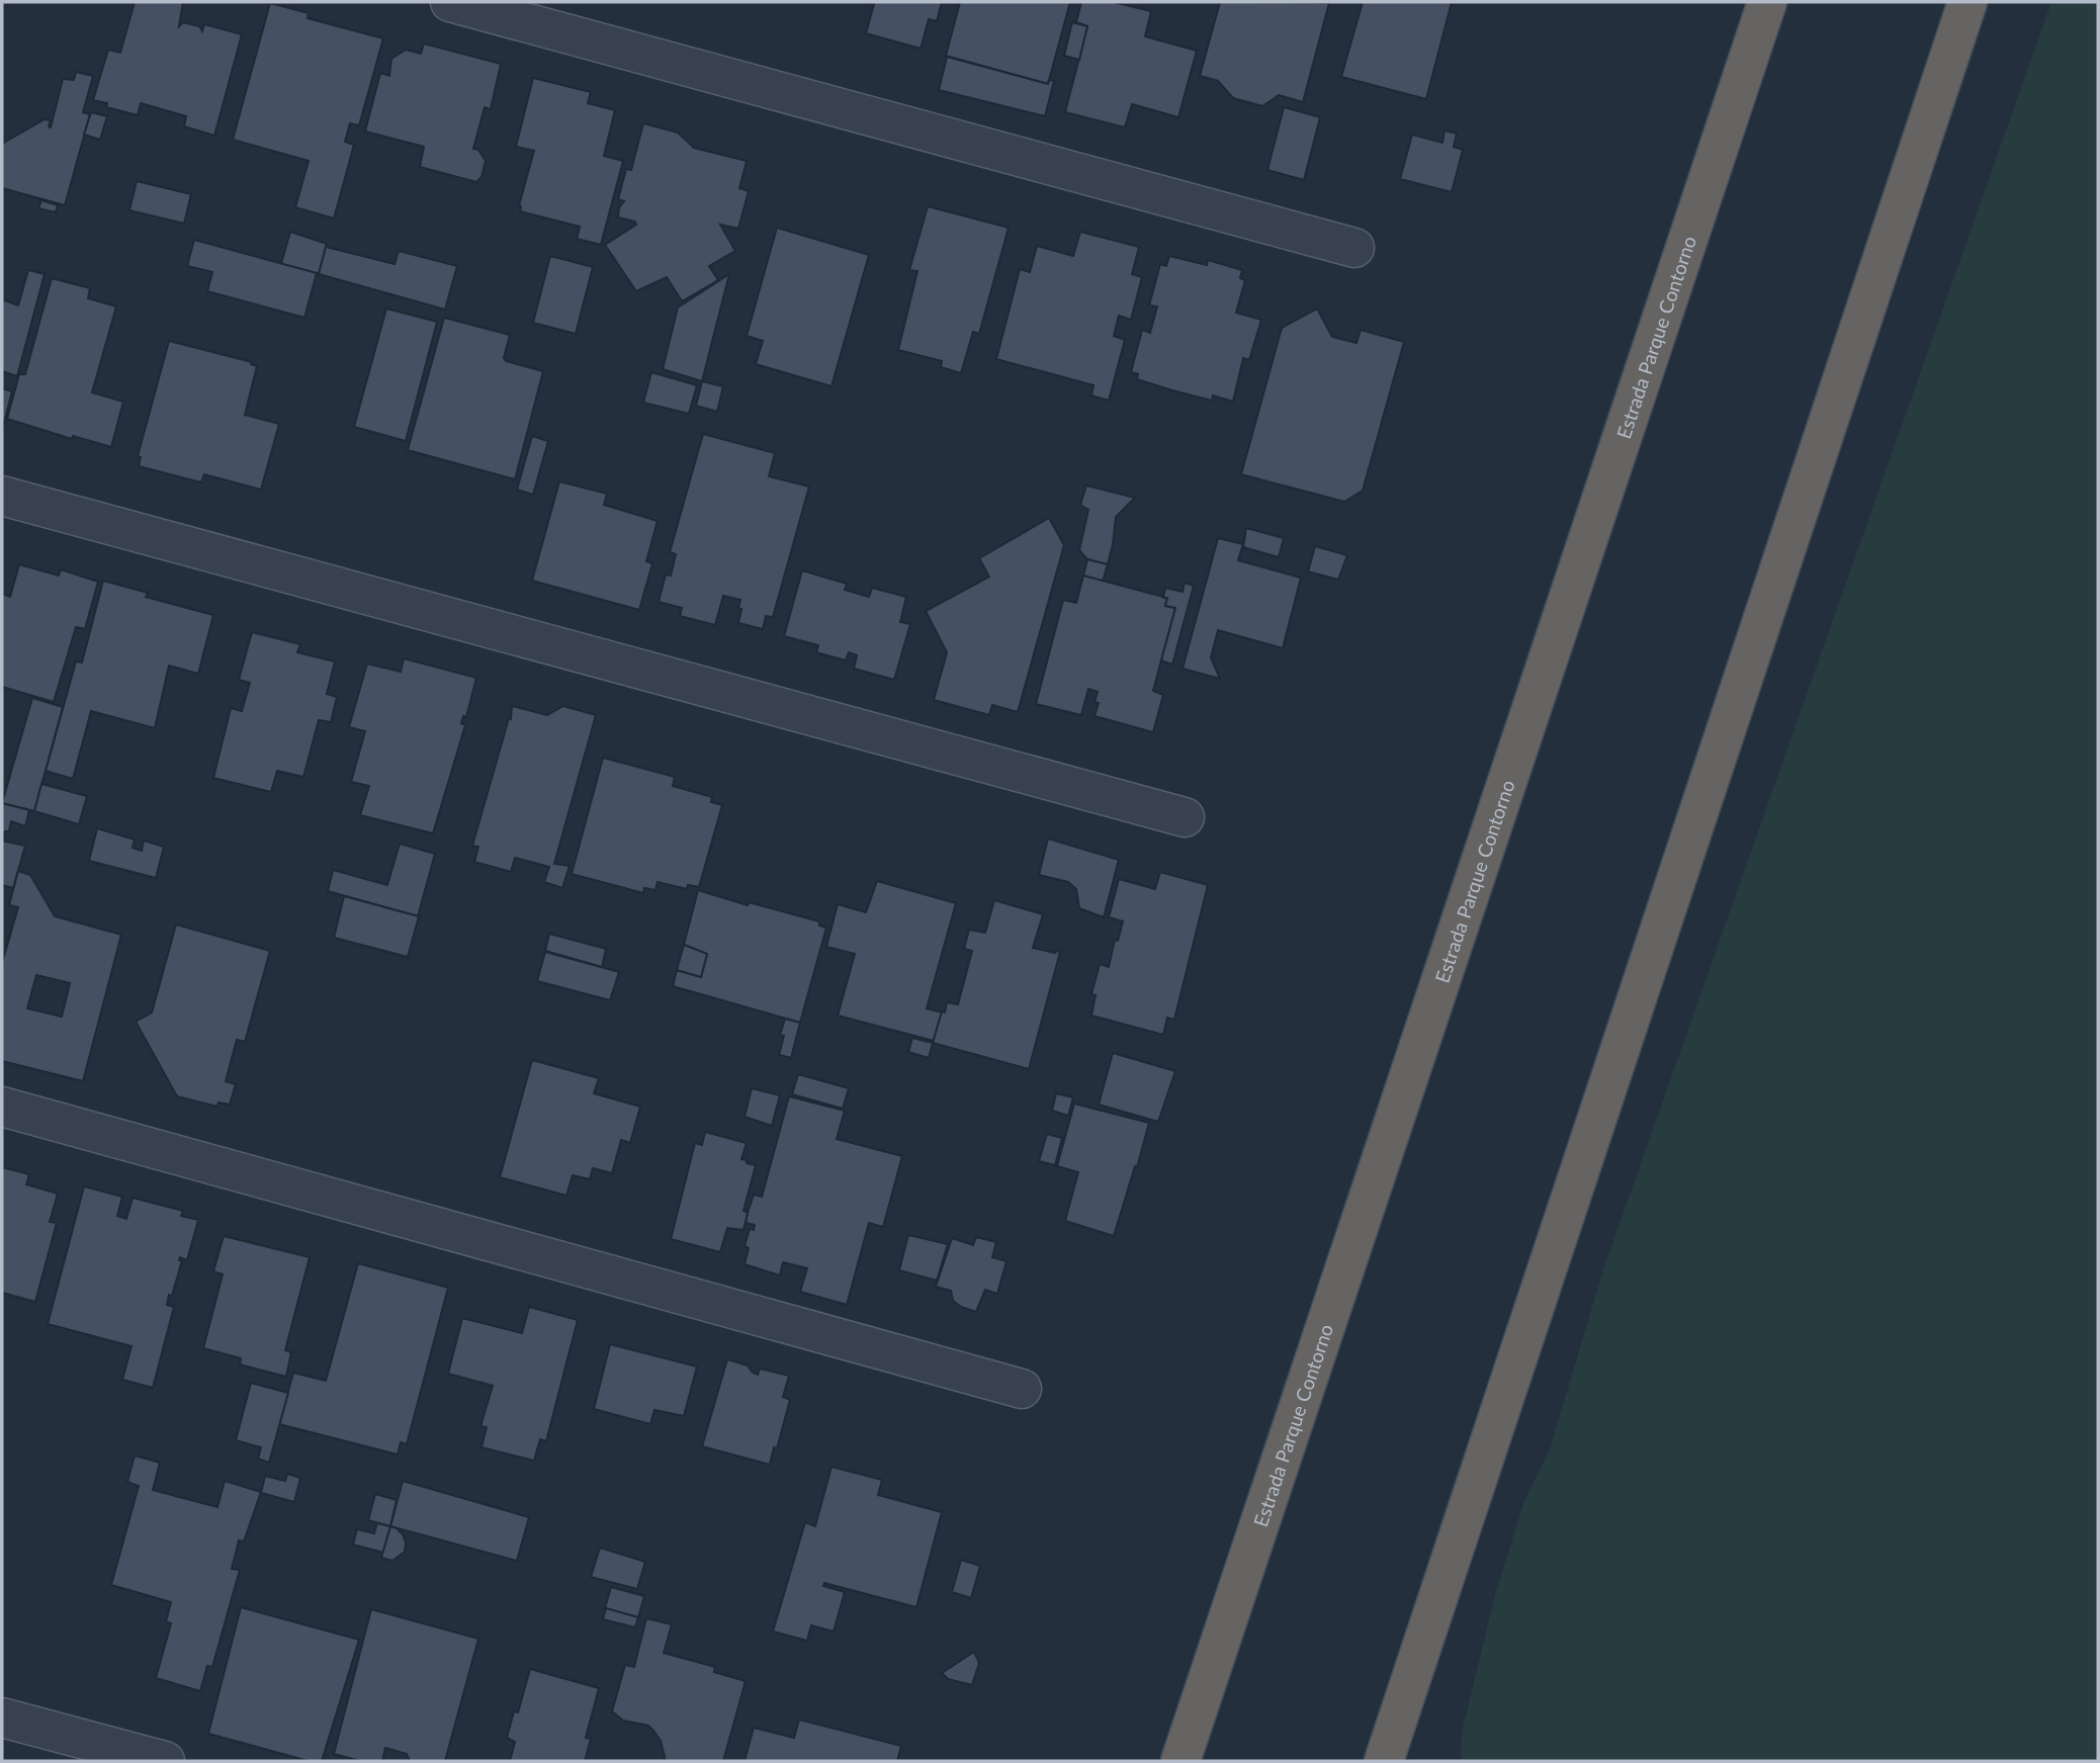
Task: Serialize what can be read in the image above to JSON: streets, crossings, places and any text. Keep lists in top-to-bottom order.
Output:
{
  "streets": {
    "highway": ["Estrada Parque Contorno"]
  }
}
